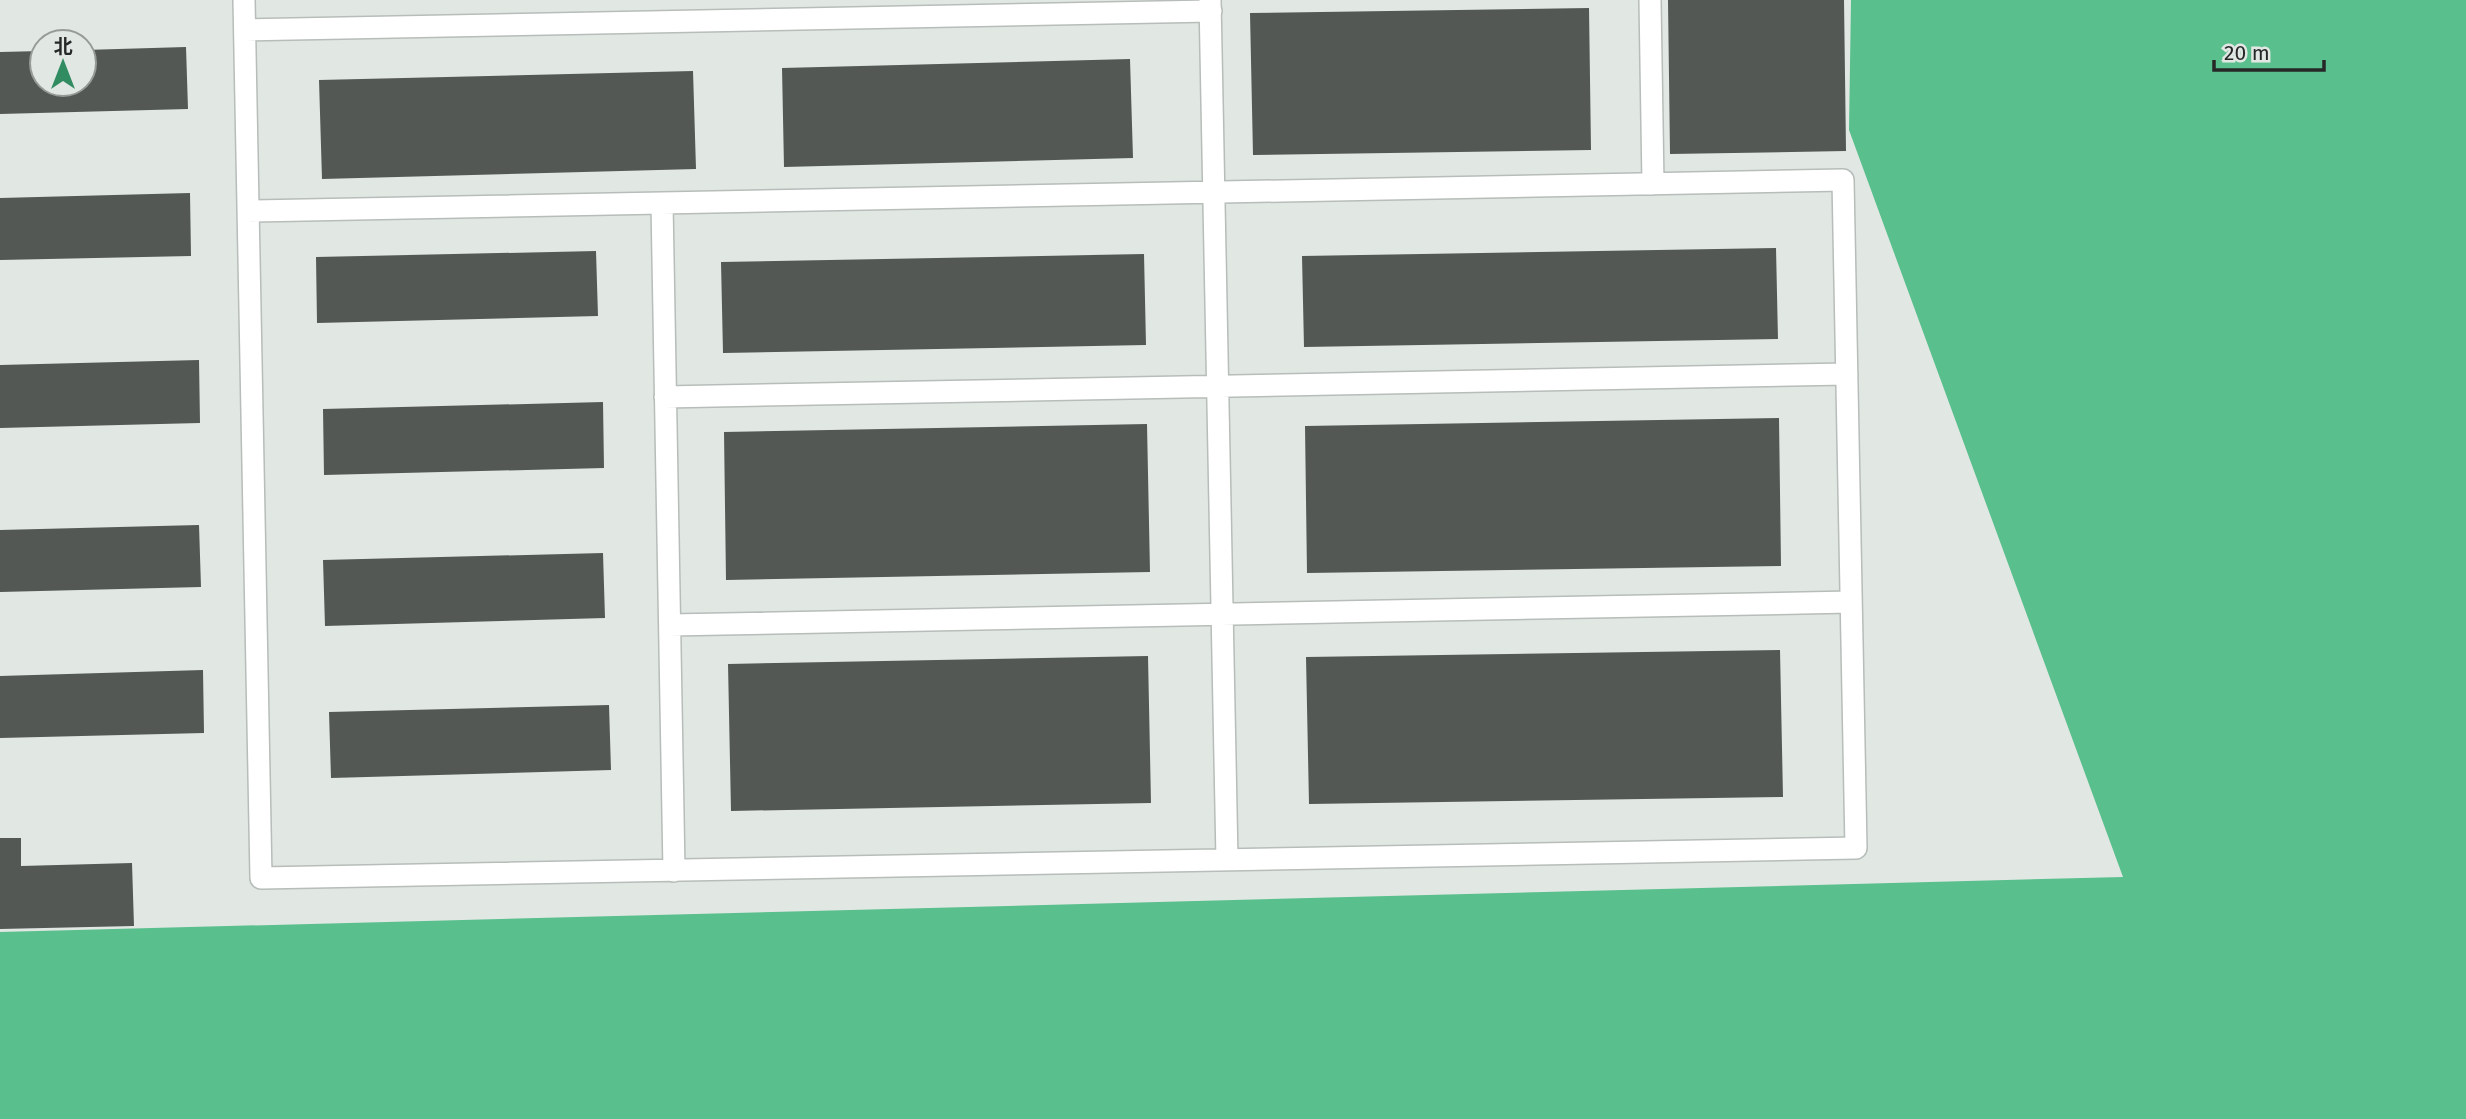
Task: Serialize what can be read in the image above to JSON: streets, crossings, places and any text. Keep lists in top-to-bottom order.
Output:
{
  "scale_bar": "20 m",
  "north": "top"
}
